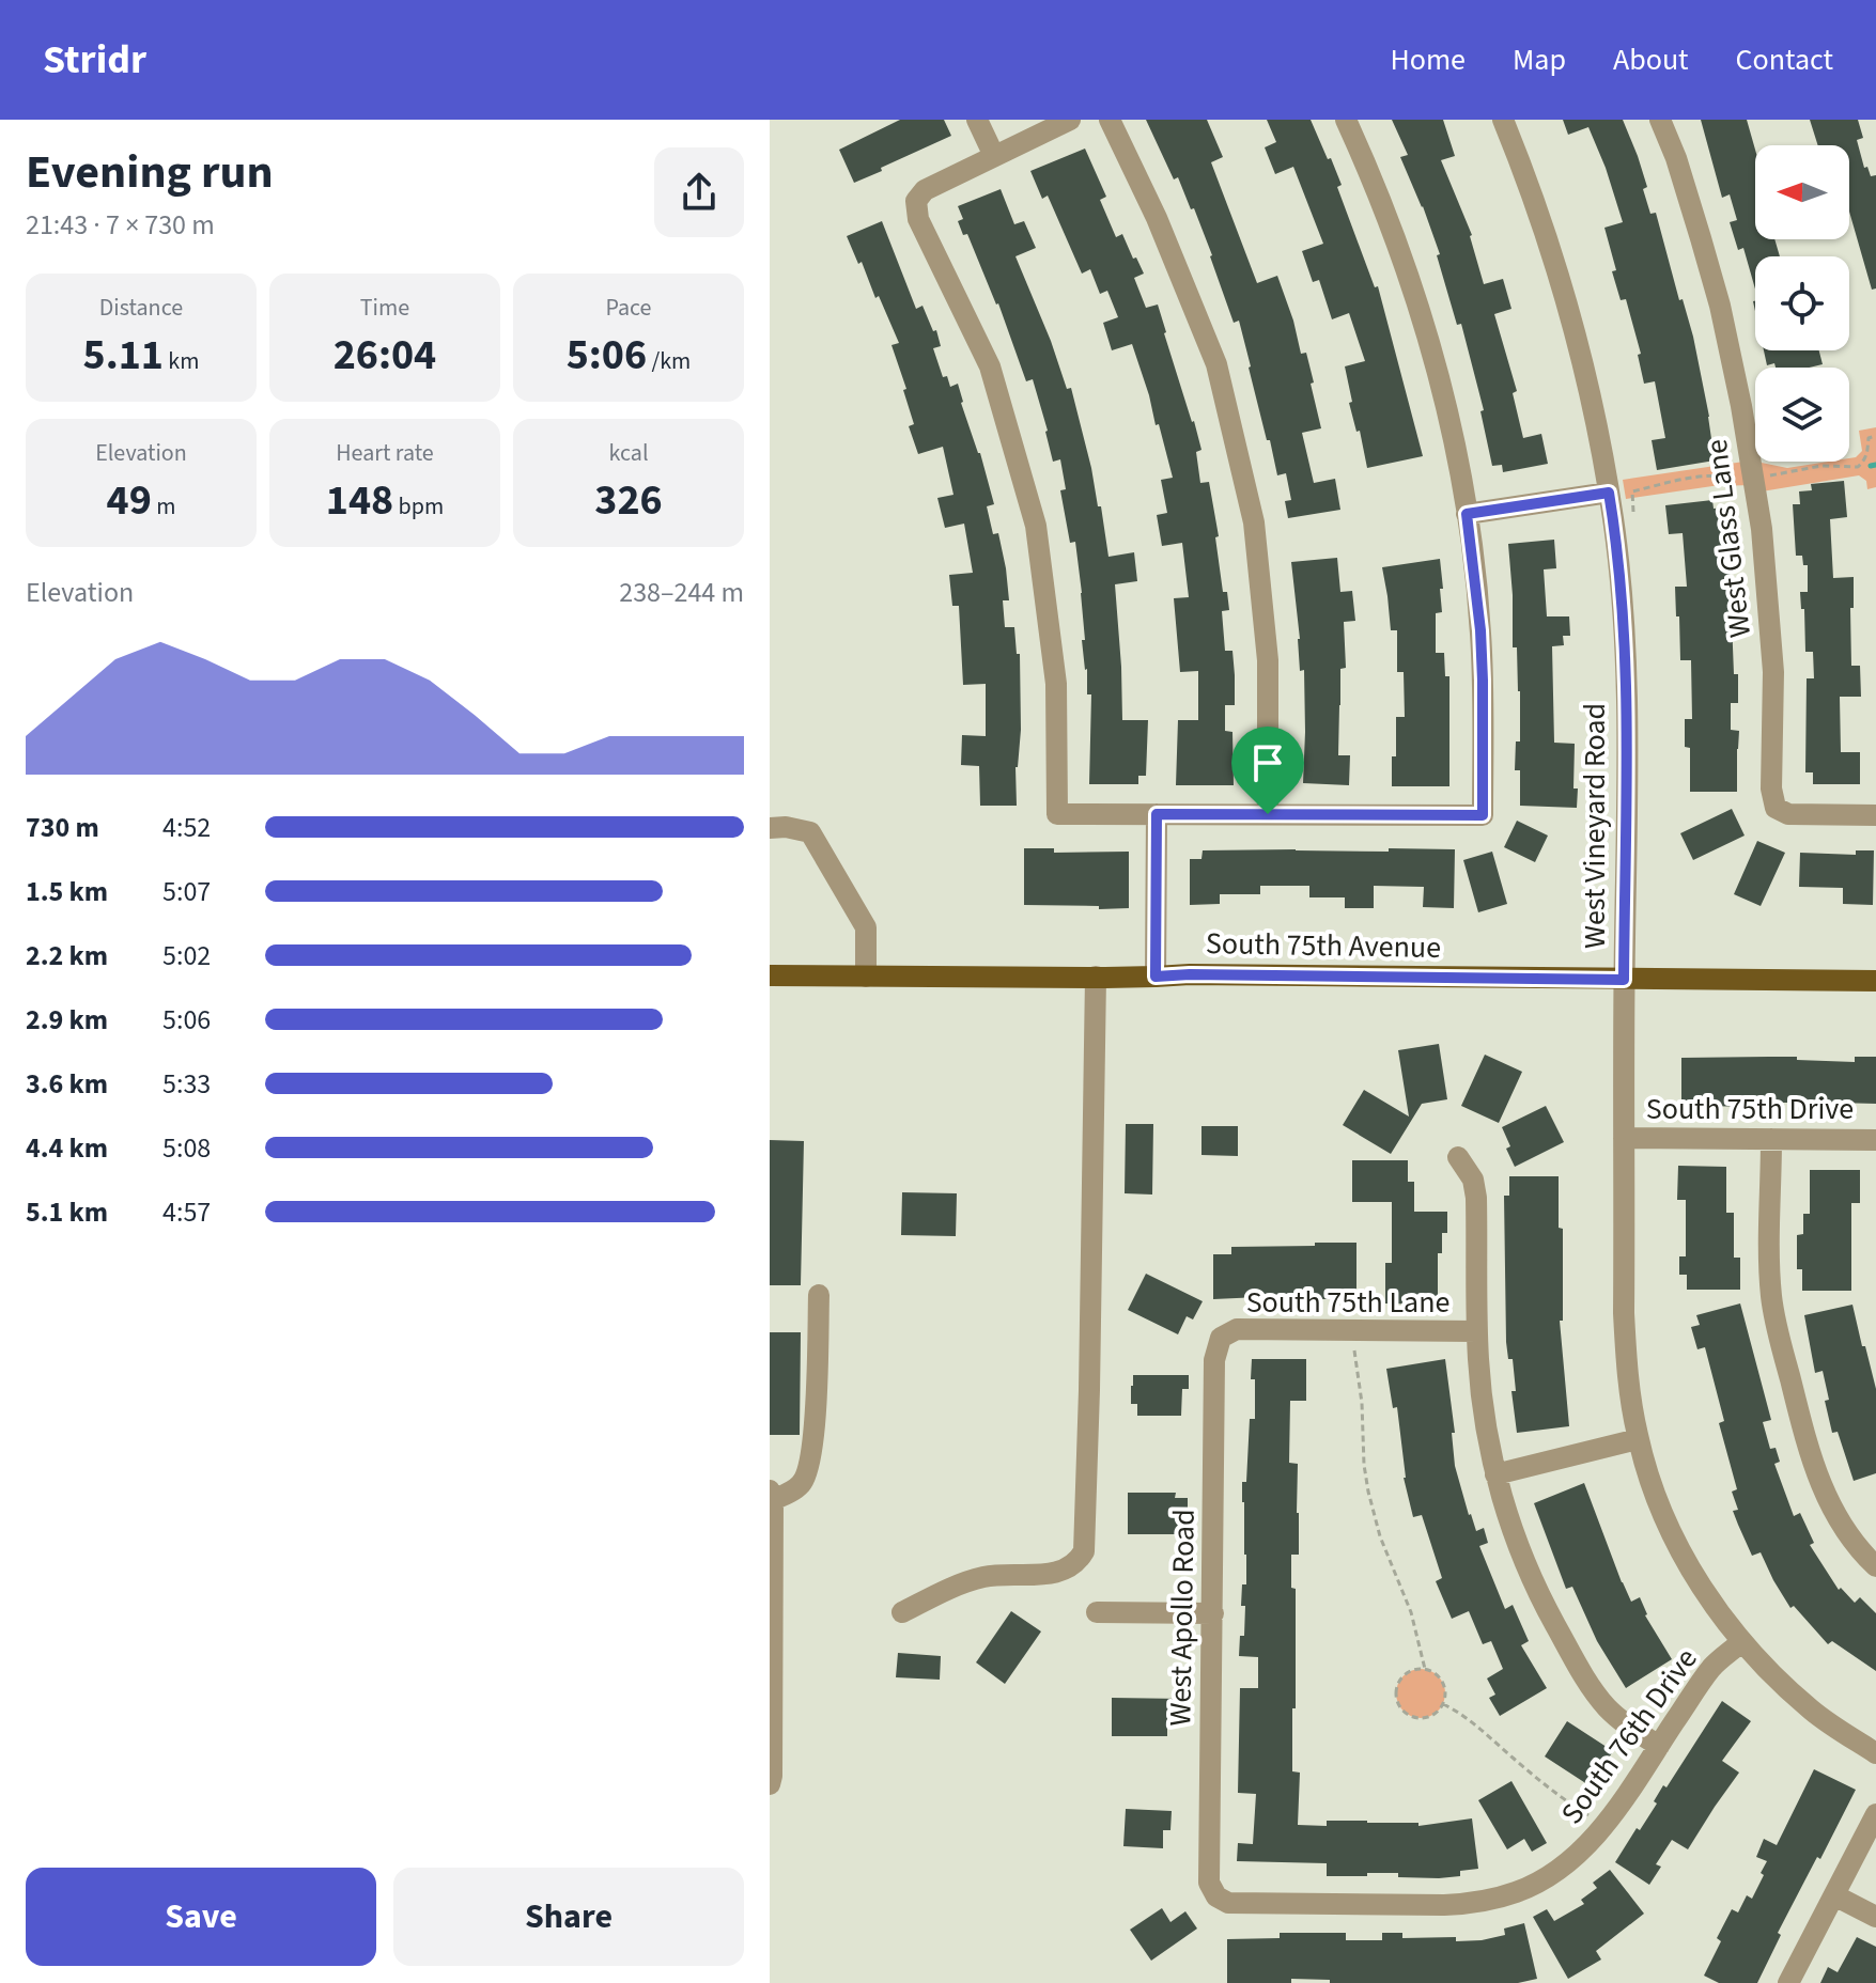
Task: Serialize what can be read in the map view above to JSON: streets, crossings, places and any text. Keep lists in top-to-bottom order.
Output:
{
  "streets": {
    "main road": ["South 75th Avenue"],
    "street": [
      "West Glass Lane",
      "West Vineyard Road",
      "South 75th Drive",
      "South 75th Lane",
      "West Apollo Road",
      "South 76th Drive"
    ]
  },
  "crossings": [
    ["West Vineyard Road", "South 75th Avenue"],
    ["West Vineyard Road", "South 75th Drive"],
    ["West Vineyard Road", "South 76th Drive"],
    ["South 75th Lane", "West Apollo Road"],
    ["West Apollo Road", "South 76th Drive"]
  ],
  "north": "left",
  "page": {
    "header": "Stridr",
    "nav": [
      "Home",
      "Map",
      "About",
      "Contact"
    ],
    "heading": ["Evening run", "21:43 · 7 × 730 m"],
    "stats": [
      ["Distance", "5.11 km"],
      ["Time", "26:04"],
      ["Pace", "5:06 /km"],
      ["Elevation", "49 m"],
      ["Heart rate", "148 bpm"],
      ["kcal", "326"]
    ],
    "chart": ["Elevation", "238–244 m"],
    "list": [
      {
        "name": "730 m",
        "note": "4:52"
      },
      {
        "name": "1.5 km",
        "note": "5:07"
      },
      {
        "name": "2.2 km",
        "note": "5:02"
      },
      {
        "name": "2.9 km",
        "note": "5:06"
      },
      {
        "name": "3.6 km",
        "note": "5:33"
      },
      {
        "name": "4.4 km",
        "note": "5:08"
      },
      {
        "name": "5.1 km",
        "note": "4:57"
      }
    ],
    "buttons": ["Save", "Share"]
  }
}
